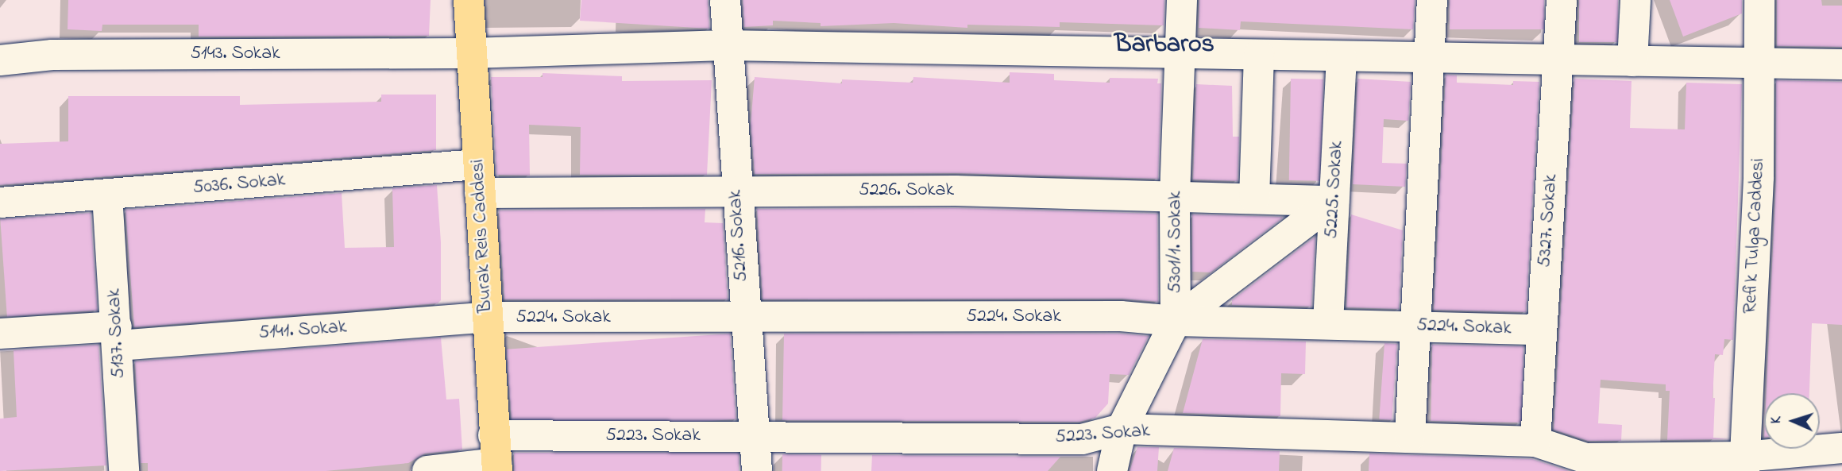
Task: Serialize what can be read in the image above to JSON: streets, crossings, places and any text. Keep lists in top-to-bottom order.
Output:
{
  "streets": {
    "main road": ["Burak Reis Caddesi"],
    "street": [
      "5143. Sokak",
      "5036. Sokak",
      "5225. Sokak",
      "5226. Sokak",
      "5327. Sokak",
      "5216. Sokak",
      "Refik Tulga Caddesi",
      "5301/1. Sokak",
      "5224. Sokak",
      "5141. Sokak",
      "5137. Sokak",
      "5223. Sokak"
    ]
  },
  "crossings": [
    ["5143. Sokak", "5225. Sokak"],
    ["5143. Sokak", "5327. Sokak"],
    ["5143. Sokak", "Burak Reis Caddesi"],
    ["5143. Sokak", "5216. Sokak"],
    ["5143. Sokak", "Refik Tulga Caddesi"],
    ["5143. Sokak", "5301/1. Sokak"],
    ["5036. Sokak", "5226. Sokak"],
    ["5036. Sokak", "Burak Reis Caddesi"],
    ["5036. Sokak", "5137. Sokak"],
    ["5225. Sokak", "5226. Sokak"],
    ["5225. Sokak", "5224. Sokak"],
    ["5226. Sokak", "Burak Reis Caddesi"],
    ["5226. Sokak", "5216. Sokak"],
    ["5226. Sokak", "5301/1. Sokak"],
    ["5327. Sokak", "5224. Sokak"],
    ["5327. Sokak", "5223. Sokak"],
    ["Burak Reis Caddesi", "5224. Sokak"],
    ["Burak Reis Caddesi", "5141. Sokak"],
    ["Burak Reis Caddesi", "5223. Sokak"],
    ["5216. Sokak", "5224. Sokak"],
    ["5216. Sokak", "5223. Sokak"],
    ["Refik Tulga Caddesi", "5223. Sokak"],
    ["5301/1. Sokak", "5224. Sokak"],
    ["5301/1. Sokak", "5223. Sokak"],
    ["5224. Sokak", "5141. Sokak"],
    ["5141. Sokak", "5137. Sokak"]
  ],
  "districts": ["Barbaros"],
  "north": "left"
}
